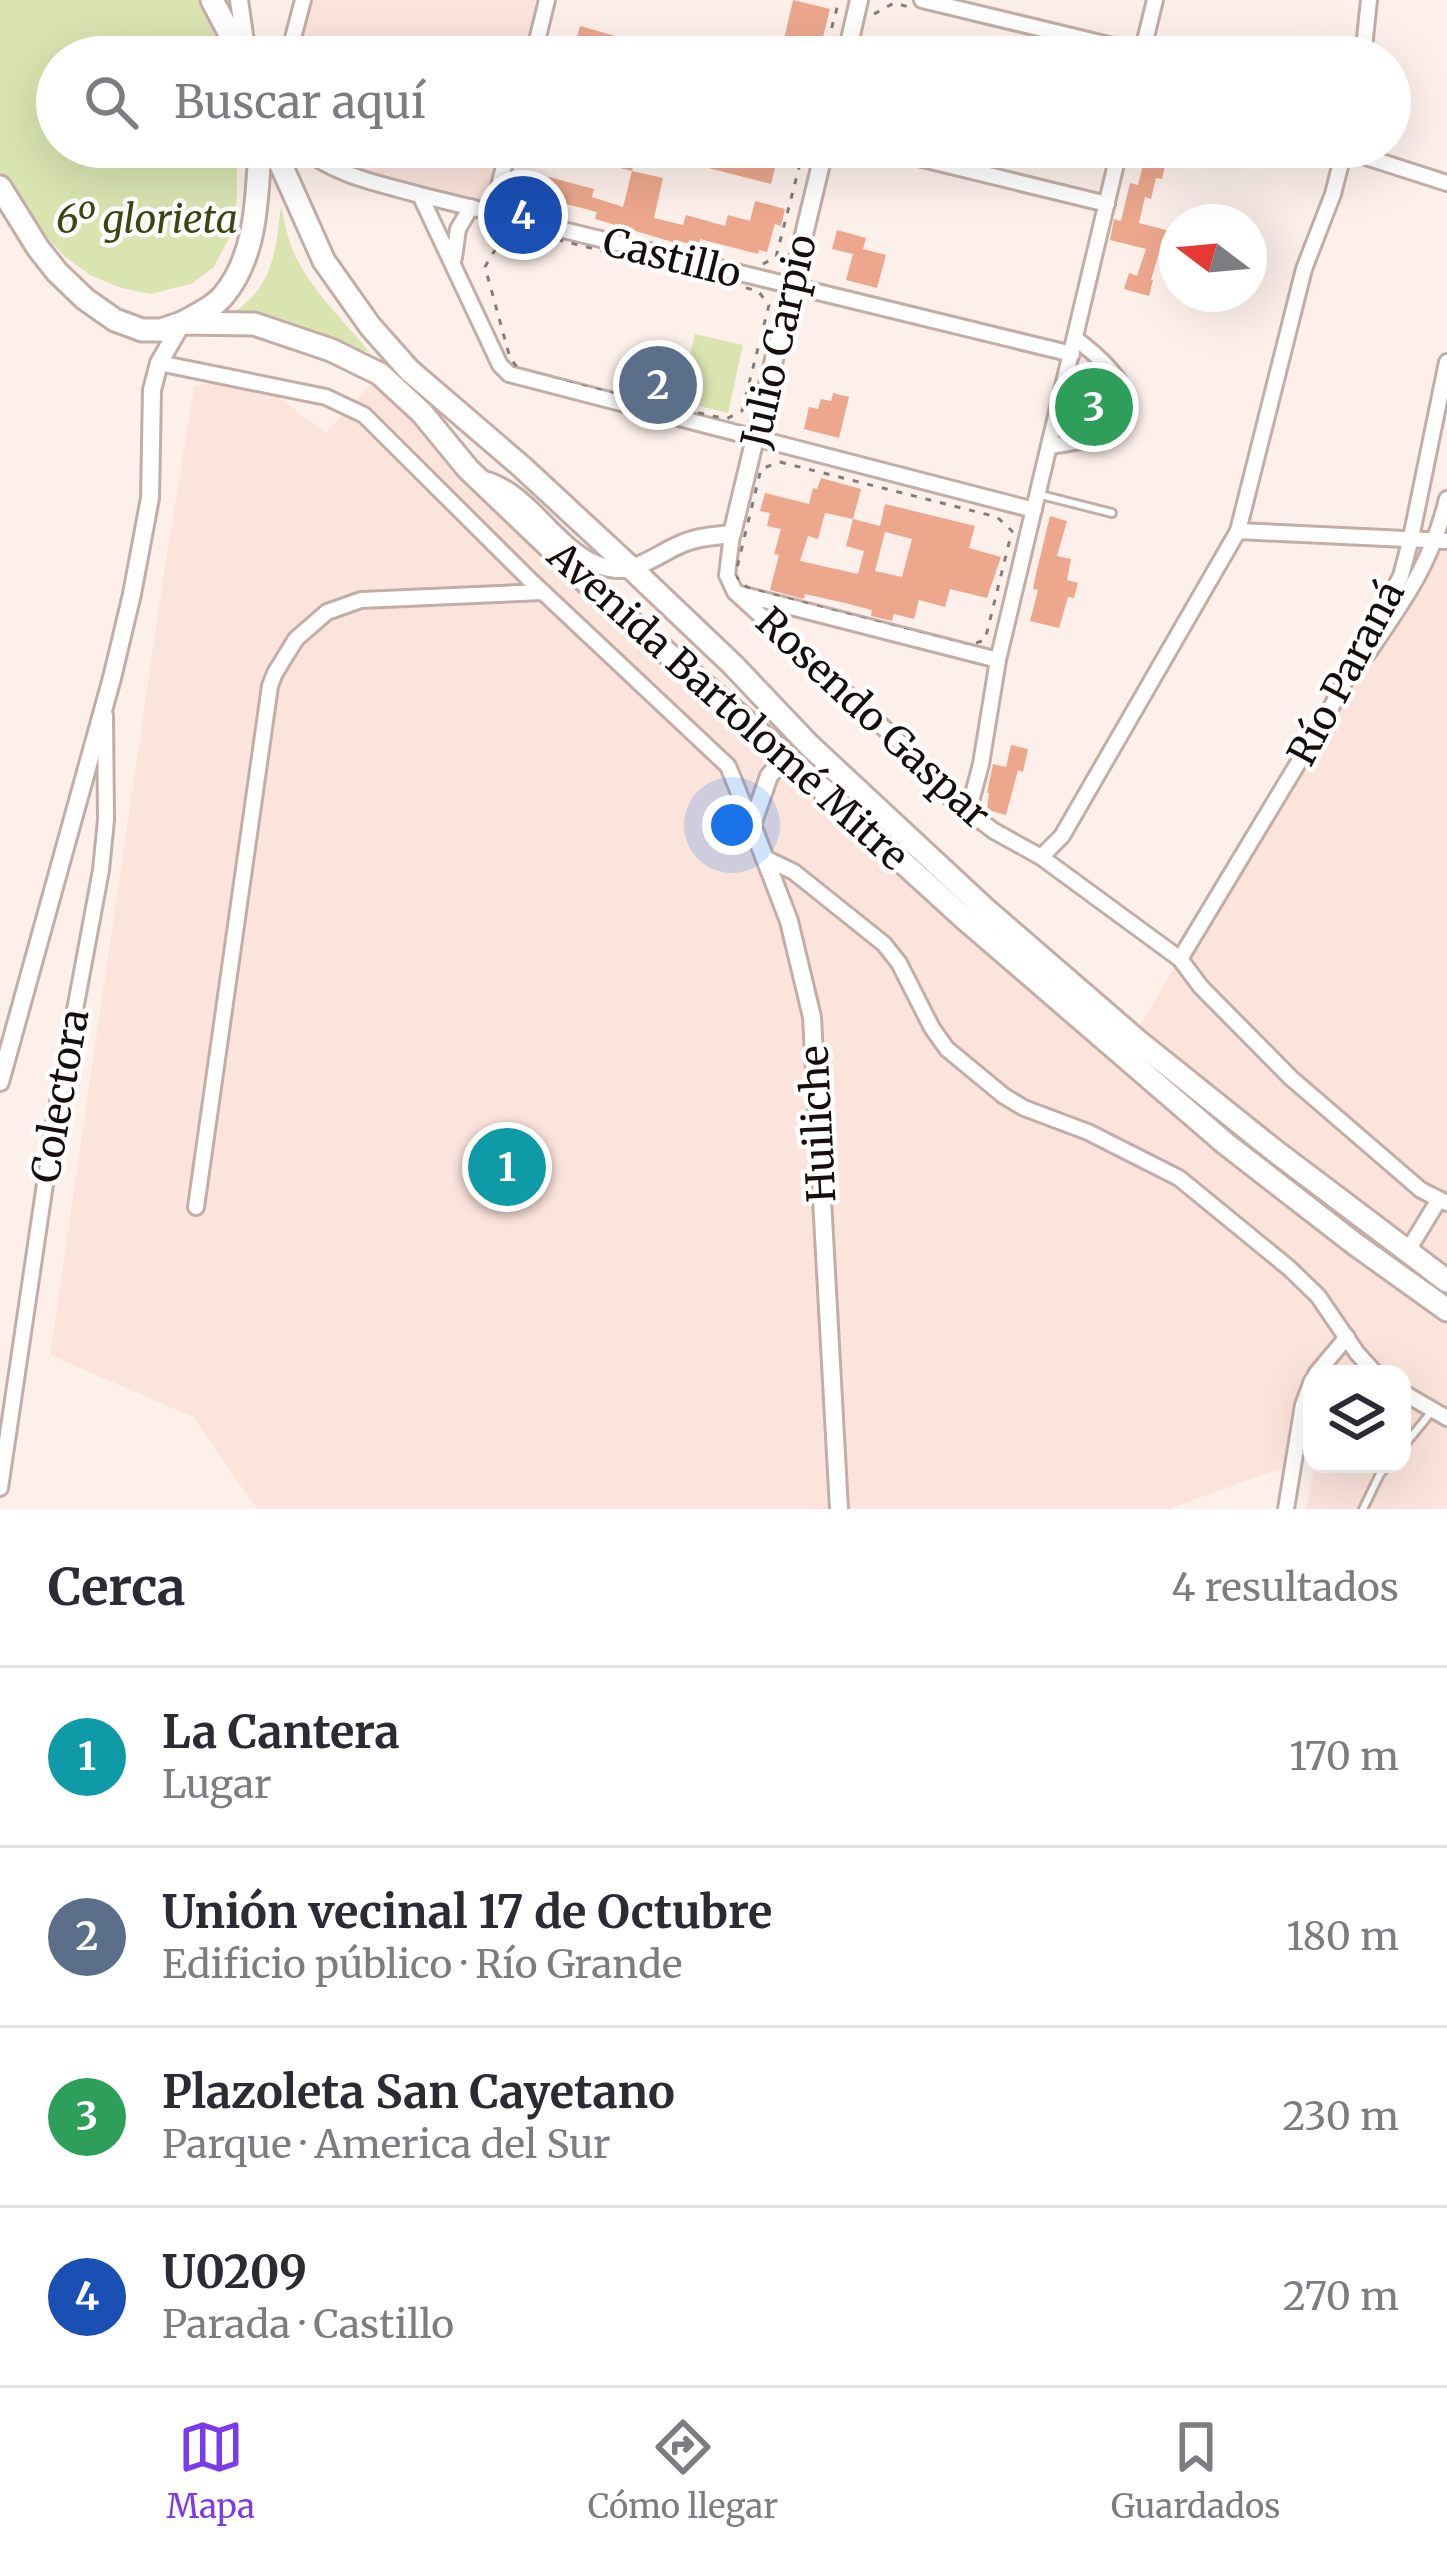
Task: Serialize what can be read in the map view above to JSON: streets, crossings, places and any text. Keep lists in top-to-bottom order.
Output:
{
  "streets": {
    "main road": ["Avenida Bartolomé Mitre"],
    "street": [
      "Castillo",
      "Julio Carpio",
      "Río Paraná",
      "Rosendo Gaspar",
      "Colectora",
      "Huiliche"
    ]
  },
  "crossings": [
    ["Castillo", "Julio Carpio"],
    ["Julio Carpio", "Rosendo Gaspar"],
    ["Río Paraná", "Rosendo Gaspar"]
  ],
  "parks": ["6º glorieta"],
  "north": "left",
  "page": {
    "search": "Buscar aquí",
    "pins": [
      "4",
      "2",
      "3",
      "1"
    ],
    "heading": ["Cerca", "4 resultados"],
    "list": [
      {
        "mark": "1",
        "name": "La Cantera",
        "note": "Lugar",
        "value": "170 m"
      },
      {
        "mark": "2",
        "name": "Unión vecinal 17 de Octubre",
        "note": "Edificio público · Río Grande",
        "value": "180 m"
      },
      {
        "mark": "3",
        "name": "Plazoleta San Cayetano",
        "note": "Parque · America del Sur",
        "value": "230 m"
      },
      {
        "mark": "4",
        "name": "U0209",
        "note": "Parada · Castillo",
        "value": "270 m"
      }
    ],
    "nav": ["Mapa", "Cómo llegar", "Guardados"]
  }
}
